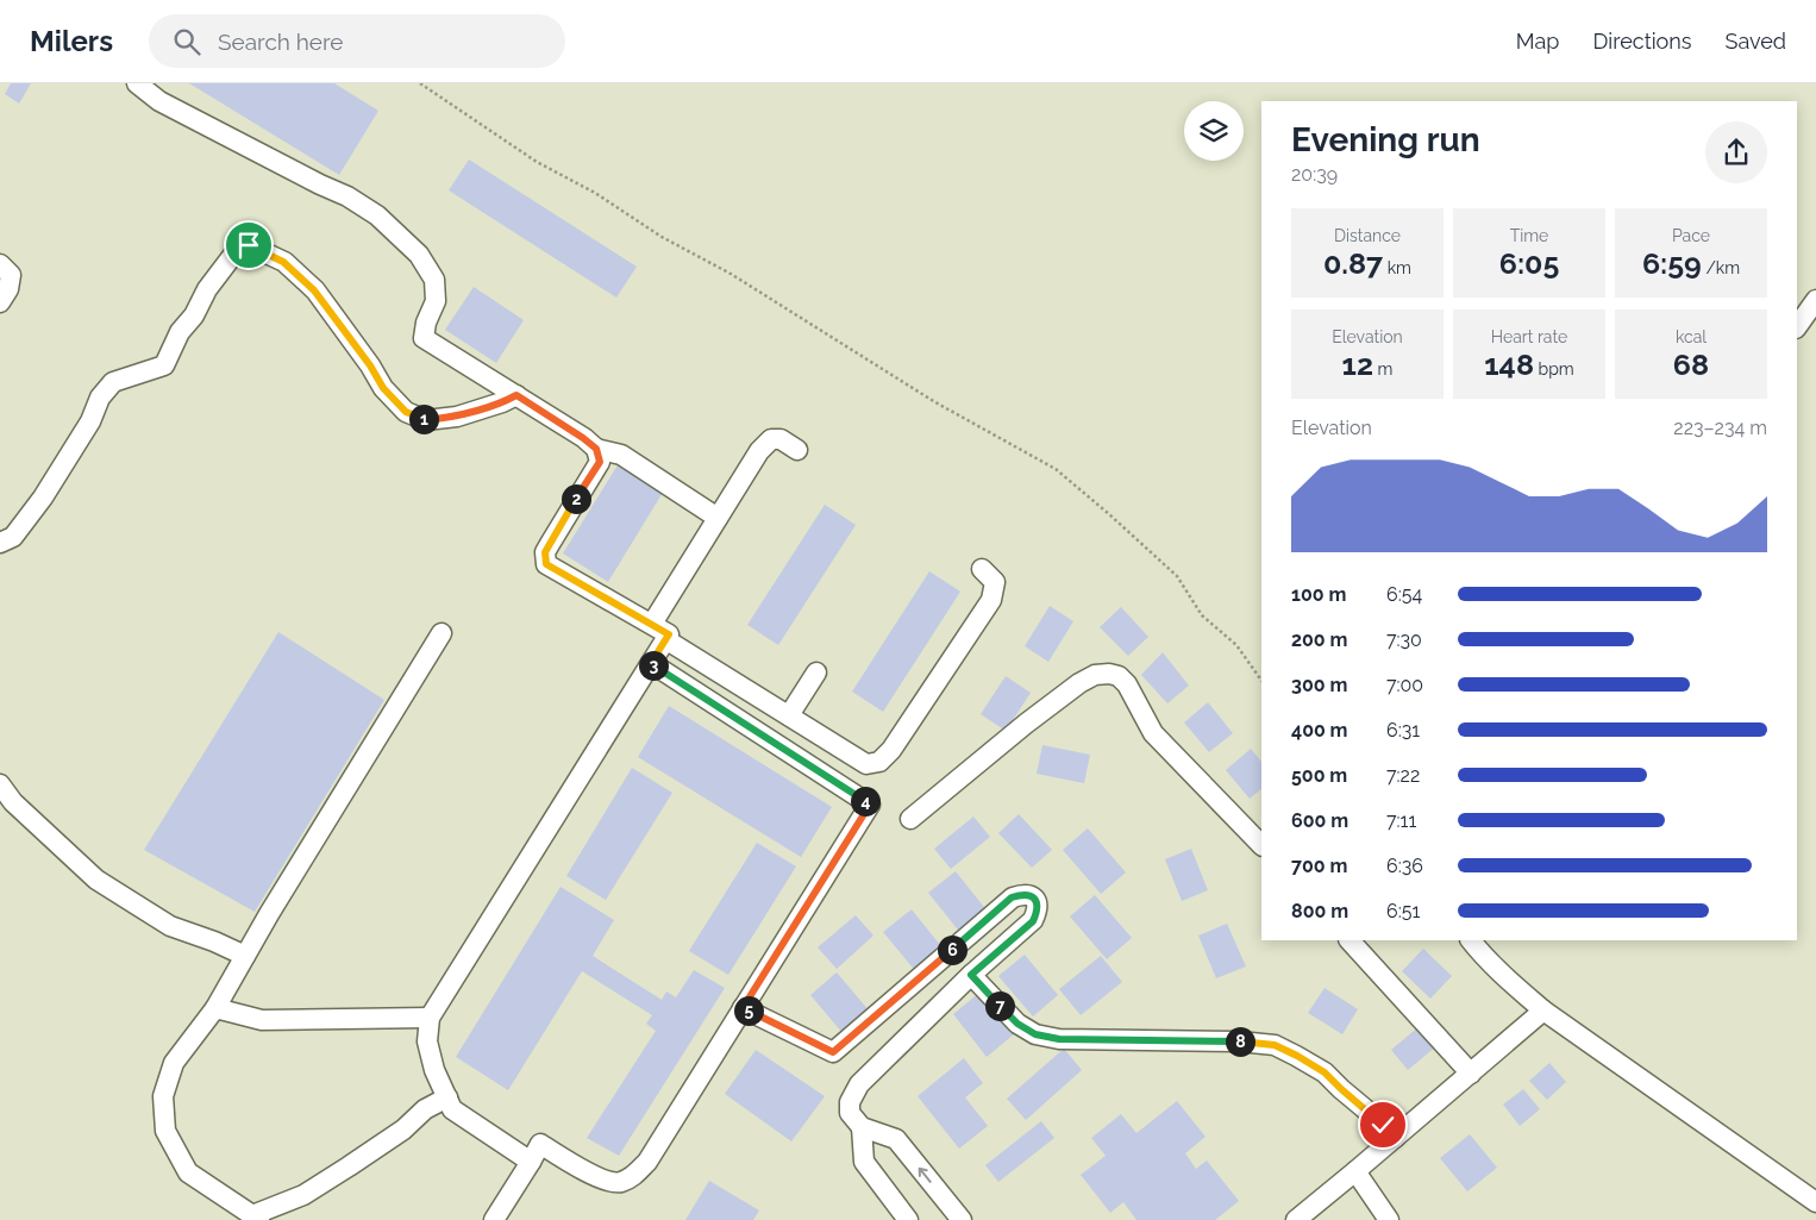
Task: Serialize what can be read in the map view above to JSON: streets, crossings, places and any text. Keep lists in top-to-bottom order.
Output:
{
  "page": {
    "header": "Milers",
    "search": "Search here",
    "nav": ["Map", "Directions", "Saved"],
    "heading": ["Evening run", "20:39"],
    "stats": [
      ["Distance", "0.87 km"],
      ["Time", "6:05"],
      ["Pace", "6:59 /km"],
      ["Elevation", "12 m"],
      ["Heart rate", "148 bpm"],
      ["kcal", "68"]
    ],
    "pins": [
      "1",
      "2",
      "3",
      "4",
      "6",
      "7",
      "5",
      "8"
    ],
    "chart": ["Elevation", "223–234 m"],
    "list": [
      {
        "name": "100 m",
        "note": "6:54"
      },
      {
        "name": "200 m",
        "note": "7:30"
      },
      {
        "name": "300 m",
        "note": "7:00"
      },
      {
        "name": "400 m",
        "note": "6:31"
      },
      {
        "name": "500 m",
        "note": "7:22"
      },
      {
        "name": "600 m",
        "note": "7:11"
      },
      {
        "name": "700 m",
        "note": "6:36"
      },
      {
        "name": "800 m",
        "note": "6:51"
      }
    ]
  }
}
